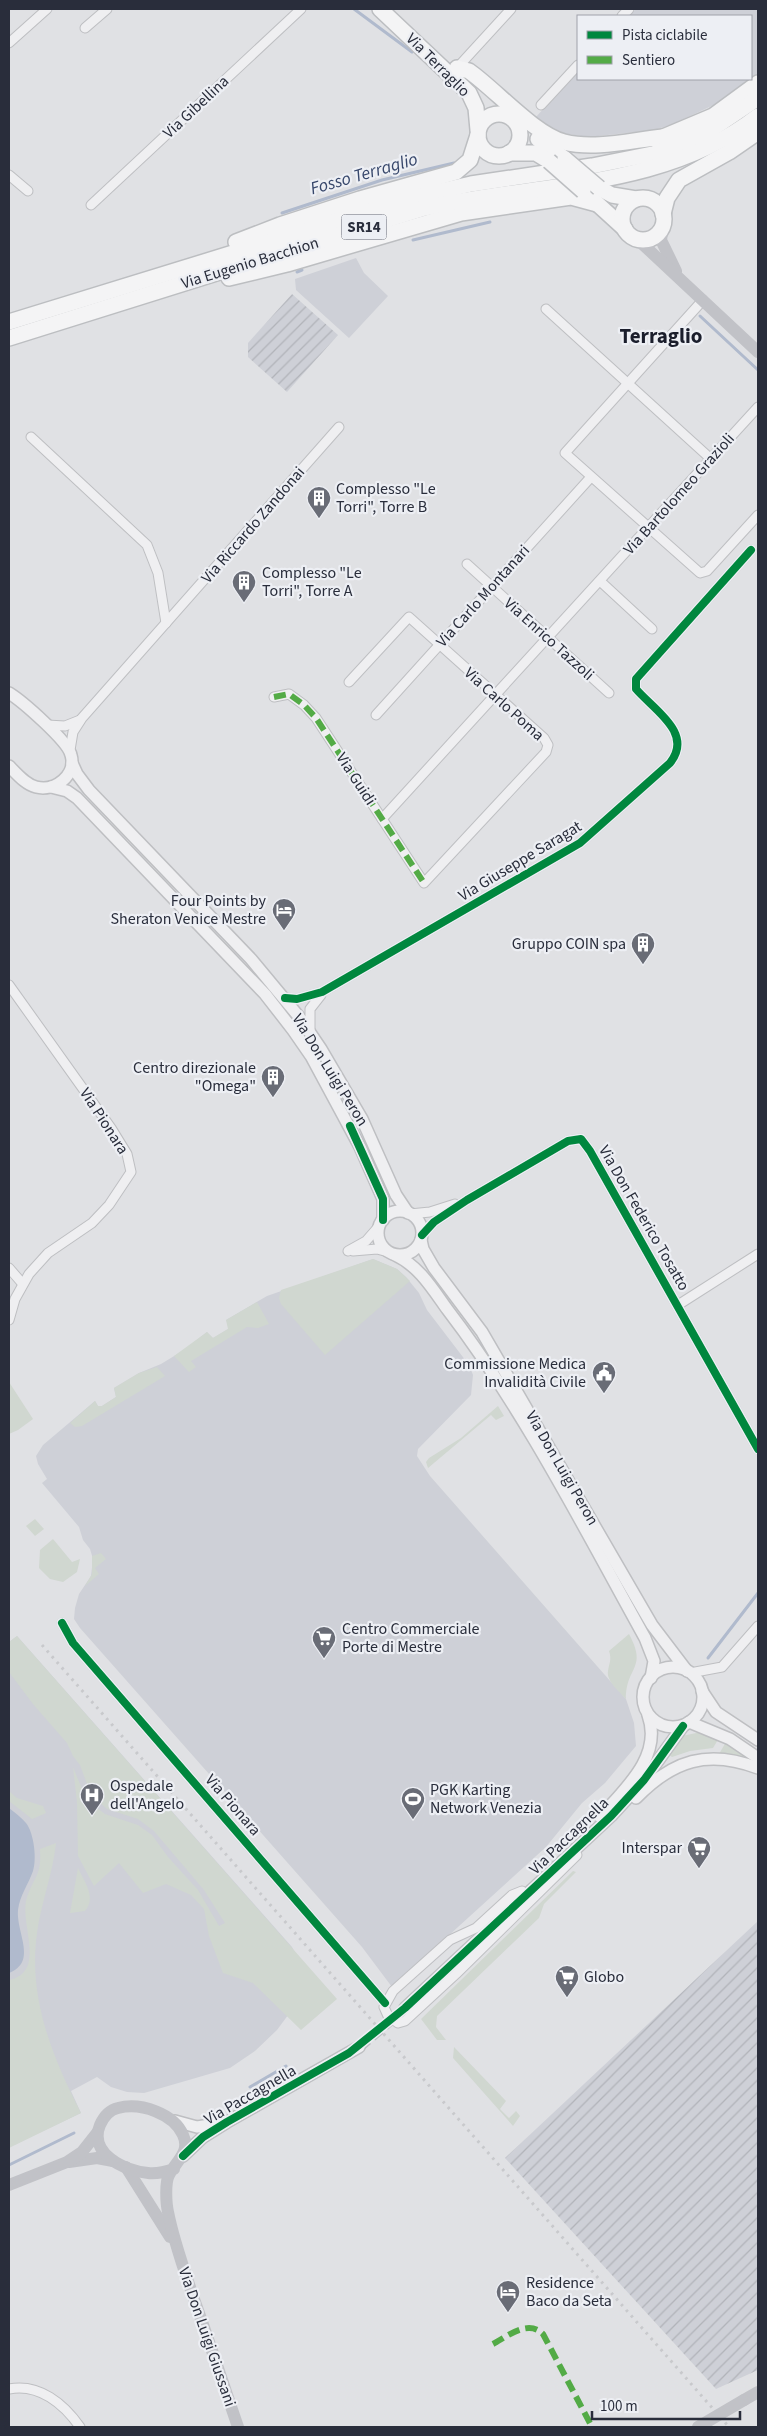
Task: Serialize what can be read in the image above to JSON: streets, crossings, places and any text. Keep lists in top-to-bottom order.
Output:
{
  "streets": {
    "main road": [
      "Via Terraglio",
      "SR14",
      "Via Eugenio Bacchion",
      "Via Don Luigi Giussani"
    ],
    "street": [
      "Via Gibellina",
      "Via Bartolomeo Grazioli",
      "Via Riccardo Zandonai",
      "Via Carlo Montanari",
      "Via Enrico Tazzoli",
      "Via Carlo Poma",
      "Via Guidi",
      "Via Giuseppe Saragat",
      "Via Don Luigi Peron",
      "Via Pionara",
      "Via Don Federico Tosatto",
      "Via Paccagnella"
    ]
  },
  "crossings": [
    ["Via Terraglio", "SR14"],
    ["Via Terraglio", "Via Eugenio Bacchion"],
    ["SR14", "Via Eugenio Bacchion"],
    ["Via Bartolomeo Grazioli", "Via Enrico Tazzoli"],
    ["Via Bartolomeo Grazioli", "Via Carlo Poma"],
    ["Via Bartolomeo Grazioli", "Via Guidi"],
    ["Via Riccardo Zandonai", "Via Don Luigi Peron"],
    ["Via Carlo Montanari", "Via Enrico Tazzoli"],
    ["Via Carlo Montanari", "Via Carlo Poma"],
    ["Via Carlo Poma", "Via Guidi"],
    ["Via Giuseppe Saragat", "Via Don Luigi Peron"],
    ["Via Don Luigi Peron", "Via Don Federico Tosatto"],
    ["Via Don Luigi Peron", "Via Paccagnella"],
    ["Via Pionara", "Via Paccagnella"],
    ["Via Paccagnella", "Via Don Luigi Giussani"]
  ],
  "districts": ["Terraglio"],
  "water": ["Fosso Terraglio"],
  "places": {
    "building": [
      "Complesso \"Le Torri\", Torre B",
      "Complesso \"Le Torri\", Torre A",
      "Gruppo COIN spa",
      "Centro direzionale \"Omega\""
    ],
    "hotel": ["Four Points by Sheraton Venice Mestre", "Residence Baco da Seta"],
    "public building": ["Commissione Medica Invalidità Civile"],
    "supermarket": ["Centro Commerciale Porte di Mestre", "Interspar", "Globo"],
    "hospital": ["Ospedale dell'Angelo"],
    "sports": ["PGK Karting Network Venezia"]
  },
  "legend": ["Pista ciclabile", "Sentiero"],
  "scale_bar": "100 m"
}
